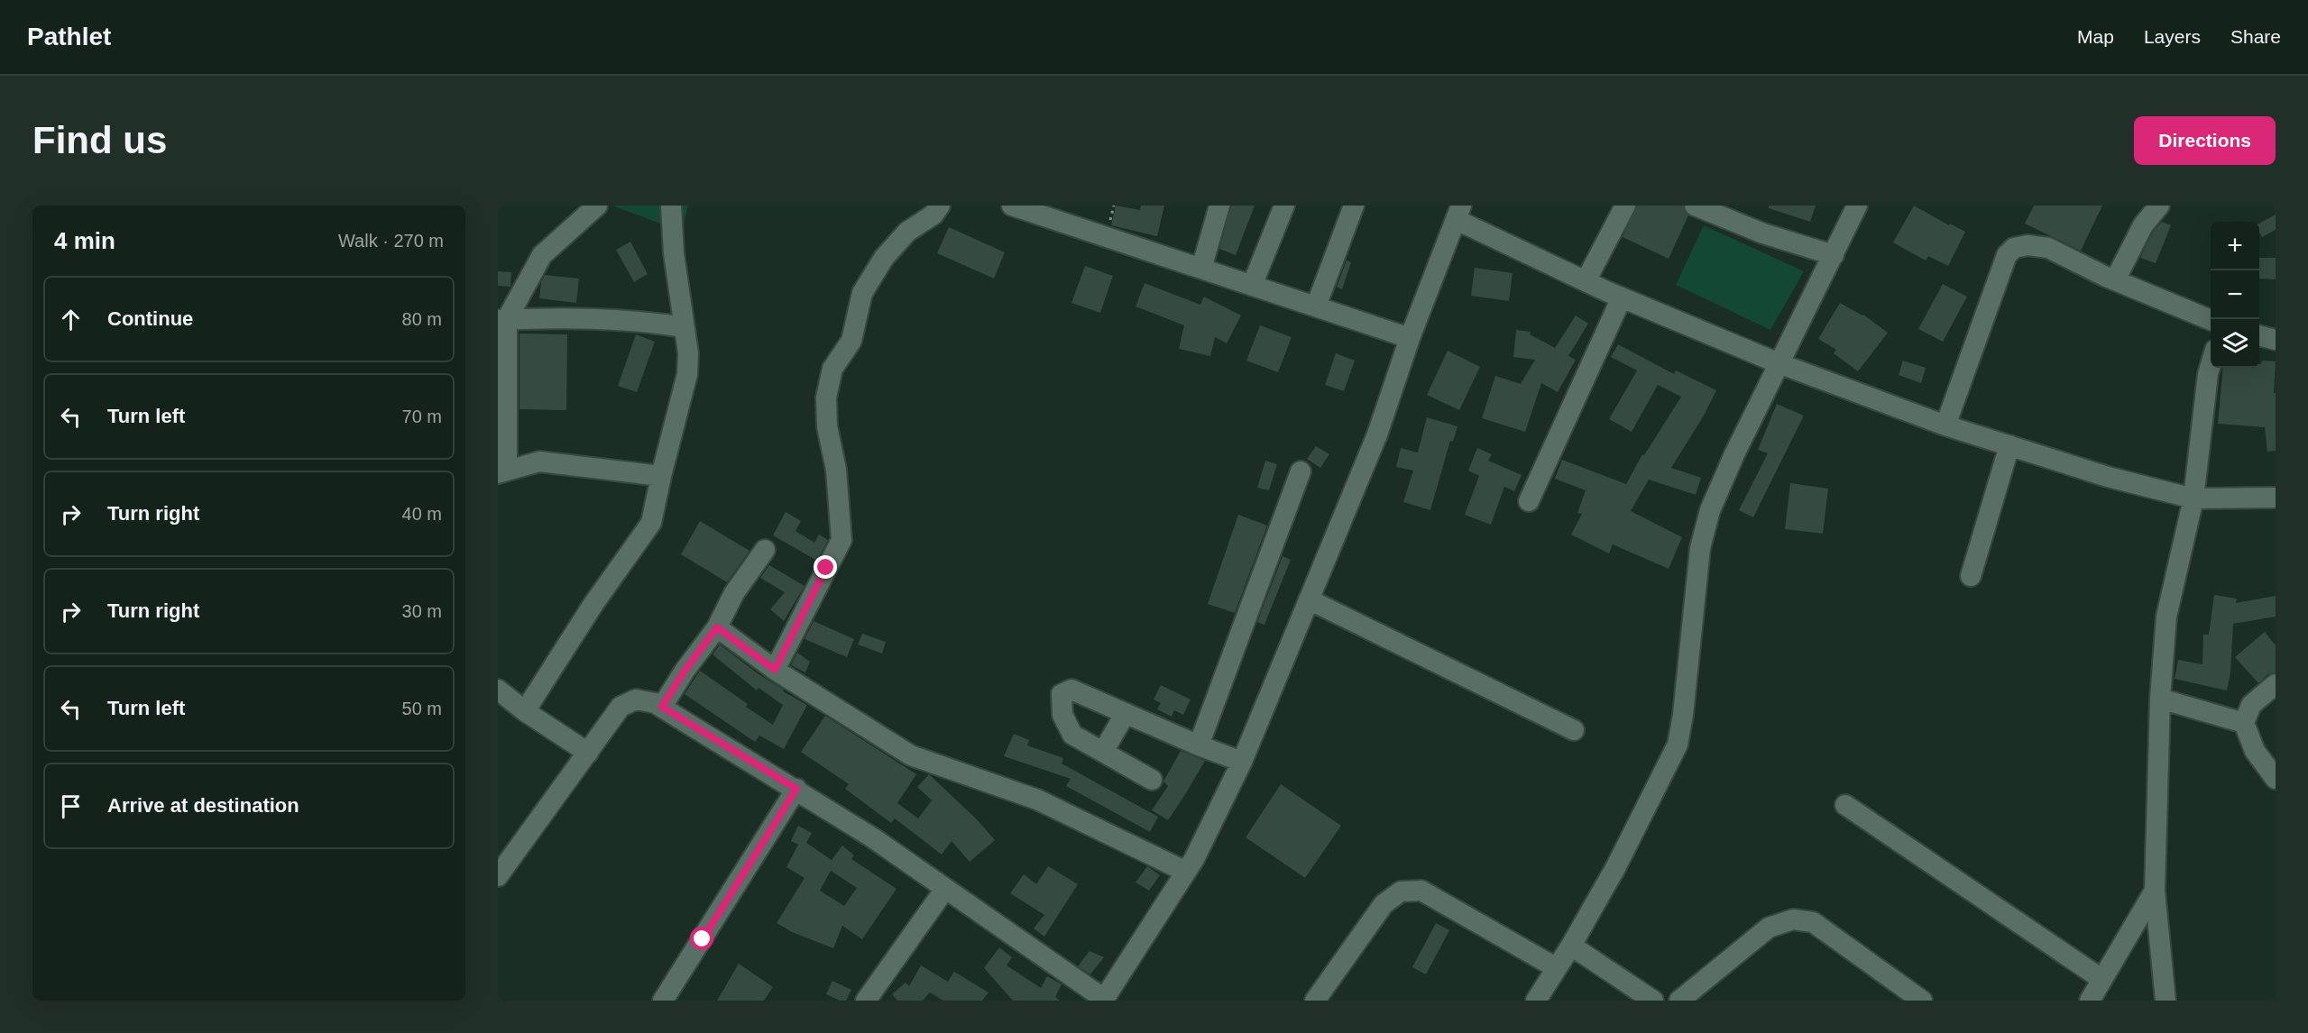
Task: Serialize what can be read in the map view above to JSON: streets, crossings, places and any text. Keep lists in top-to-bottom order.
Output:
{
  "page": {
    "header": "Pathlet",
    "nav": ["Map", "Layers", "Share"],
    "buttons": "Directions",
    "title": "Find us",
    "heading": ["4 min", "Walk · 270 m"],
    "map_buttons": ["+", "−"],
    "list": [
      ["Continue", "80 m"],
      ["Turn left", "70 m"],
      ["Turn right", "40 m"],
      ["Turn right", "30 m"],
      ["Turn left", "50 m"],
      "Arrive at destination"
    ]
  }
}
